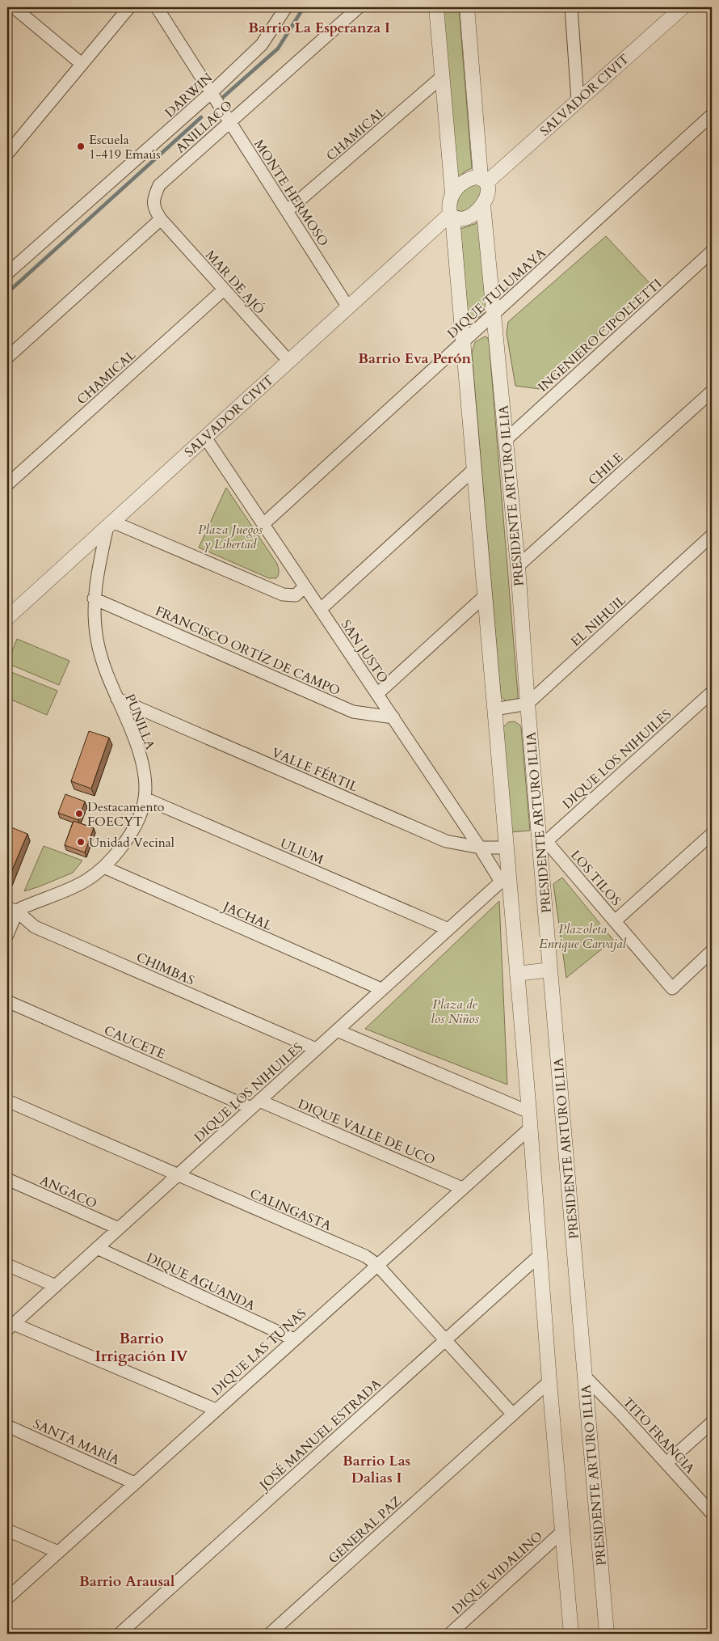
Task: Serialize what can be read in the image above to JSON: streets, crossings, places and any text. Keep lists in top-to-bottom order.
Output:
{
  "streets": {
    "street": [
      "DARWIN",
      "SALVADOR CIVIT",
      "ANILLACO",
      "CHAMICAL",
      "MONTE HERMOSO",
      "MAR DE AJÓ",
      "DIQUE TULUMAYA",
      "INGENIERO CIPOLLETTI",
      "CHILE",
      "PRESIDENTE ARTURO ILLIA",
      "EL NIHUIL",
      "FRANCISCO ORTÍZ DE CAMPO",
      "SAN JUSTO",
      "PUNILLA",
      "DIQUE LOS NIHUILES",
      "VALLE FÉRTIL",
      "ULIUM",
      "LOS TILOS",
      "JACHAL",
      "CHIMBAS",
      "CAUCETE",
      "DIQUE VALLE DE UCO",
      "ANGACO",
      "CALINGASTA",
      "DIQUE AGUANDA",
      "DIQUE LAS TUNAS",
      "JOSÉ MANUEL ESTRADA",
      "TITO FRANCIA",
      "SANTA MARÍA",
      "GENERAL PAZ",
      "DIQUE VIDALINO"
    ]
  },
  "crossings": [
    ["DARWIN", "MONTE HERMOSO"],
    ["SALVADOR CIVIT", "MONTE HERMOSO"],
    ["SALVADOR CIVIT", "MAR DE AJÓ"],
    ["SALVADOR CIVIT", "PRESIDENTE ARTURO ILLIA"],
    ["SALVADOR CIVIT", "SAN JUSTO"],
    ["SALVADOR CIVIT", "PUNILLA"],
    ["ANILLACO", "MONTE HERMOSO"],
    ["ANILLACO", "MAR DE AJÓ"],
    ["CHAMICAL", "MONTE HERMOSO"],
    ["CHAMICAL", "MAR DE AJÓ"],
    ["DIQUE TULUMAYA", "PRESIDENTE ARTURO ILLIA"],
    ["DIQUE TULUMAYA", "SAN JUSTO"],
    ["INGENIERO CIPOLLETTI", "PRESIDENTE ARTURO ILLIA"],
    ["CHILE", "PRESIDENTE ARTURO ILLIA"],
    ["PRESIDENTE ARTURO ILLIA", "EL NIHUIL"],
    ["PRESIDENTE ARTURO ILLIA", "DIQUE LOS NIHUILES"],
    ["PRESIDENTE ARTURO ILLIA", "LOS TILOS"],
    ["PRESIDENTE ARTURO ILLIA", "TITO FRANCIA"],
    ["FRANCISCO ORTÍZ DE CAMPO", "SAN JUSTO"],
    ["FRANCISCO ORTÍZ DE CAMPO", "PUNILLA"],
    ["SAN JUSTO", "DIQUE LOS NIHUILES"],
    ["SAN JUSTO", "VALLE FÉRTIL"],
    ["PUNILLA", "VALLE FÉRTIL"],
    ["PUNILLA", "ULIUM"],
    ["PUNILLA", "JACHAL"],
    ["PUNILLA", "CHIMBAS"],
    ["DIQUE LOS NIHUILES", "ULIUM"],
    ["DIQUE LOS NIHUILES", "LOS TILOS"],
    ["DIQUE LOS NIHUILES", "JACHAL"],
    ["DIQUE LOS NIHUILES", "CHIMBAS"],
    ["DIQUE LOS NIHUILES", "CAUCETE"],
    ["DIQUE LOS NIHUILES", "DIQUE VALLE DE UCO"],
    ["DIQUE LOS NIHUILES", "ANGACO"],
    ["DIQUE LOS NIHUILES", "CALINGASTA"],
    ["DIQUE LOS NIHUILES", "DIQUE AGUANDA"],
    ["CAUCETE", "DIQUE VALLE DE UCO"],
    ["DIQUE VALLE DE UCO", "DIQUE LAS TUNAS"],
    ["CALINGASTA", "DIQUE LAS TUNAS"],
    ["CALINGASTA", "JOSÉ MANUEL ESTRADA"],
    ["CALINGASTA", "GENERAL PAZ"],
    ["DIQUE AGUANDA", "DIQUE LAS TUNAS"],
    ["DIQUE LAS TUNAS", "SANTA MARÍA"]
  ],
  "districts": [
    "Barrio La Esperanza I",
    "Barrio Eva Perón",
    "Barrio Irrigación IV",
    "Barrio Las Dalias I",
    "Barrio Arausal"
  ],
  "parks": ["Plaza Juegos y Libertad", "Plazoleta Enrique Carvajal", "Plaza de los Niños"],
  "places": ["Escuela 1-419 Emaús", "Destacamento FOECYT", "Unidad Vecinal"]
}
